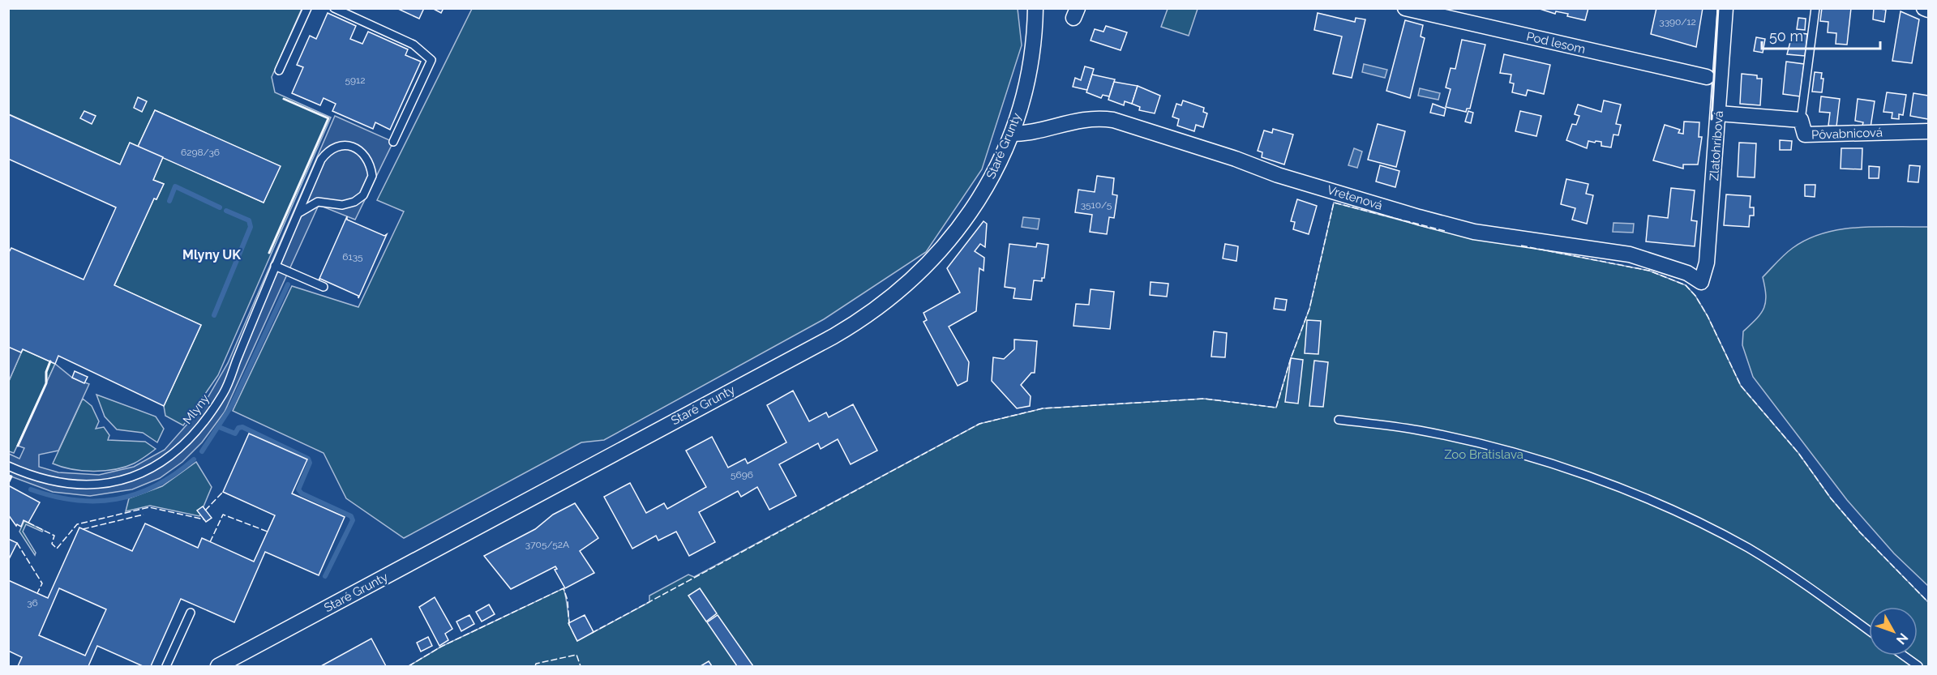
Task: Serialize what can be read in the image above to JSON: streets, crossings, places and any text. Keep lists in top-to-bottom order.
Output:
{
  "streets": {
    "street": [
      "Pod lesom",
      "Pôvabnicová",
      "Staré Grunty",
      "Zlatohríbová",
      "Vretenová"
    ],
    "lane": ["Mlyny"]
  },
  "crossings": [
    ["Pôvabnicová", "Zlatohríbová"],
    ["Staré Grunty", "Vretenová"],
    ["Zlatohríbová", "Vretenová"]
  ],
  "districts": ["Mlyny UK"],
  "parks": ["Zoo Bratislava"],
  "house_numbers": [
    "3390/12",
    "5912",
    "6298/36",
    "3510/5",
    "6135",
    "5696",
    "3705/52A",
    "36"
  ],
  "scale_bar": "50 m",
  "north": "bottom right"
}
